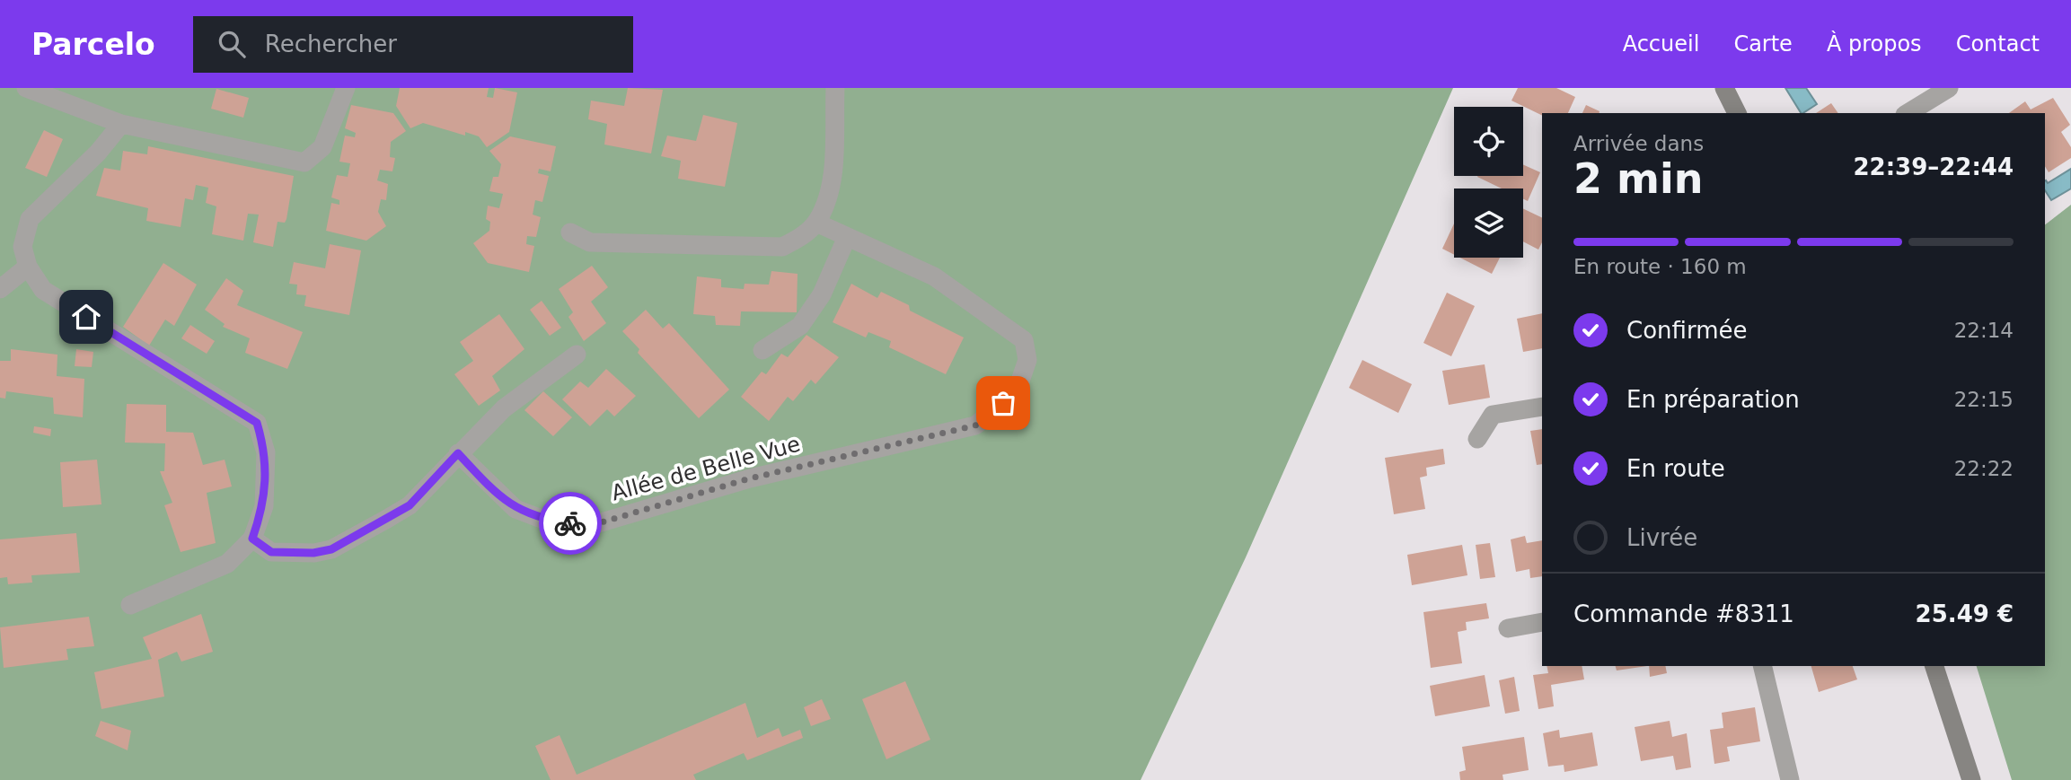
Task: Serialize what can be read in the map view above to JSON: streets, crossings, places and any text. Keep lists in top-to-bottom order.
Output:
{
  "streets": {
    "street": ["Allée de Belle Vue"]
  },
  "page": {
    "header": "Parcelo",
    "search": "Rechercher",
    "nav": [
      "Accueil",
      "Carte",
      "À propos",
      "Contact"
    ],
    "heading": ["2 min", "Arrivée dans", "22:39–22:44"],
    "panel": ["Commande #8311", "25.49 €"],
    "bar": "En route · 160 m",
    "list": [
      ["Confirmée", "22:14"],
      ["En préparation", "22:15"],
      ["En route", "22:22"],
      "Livrée"
    ]
  }
}
